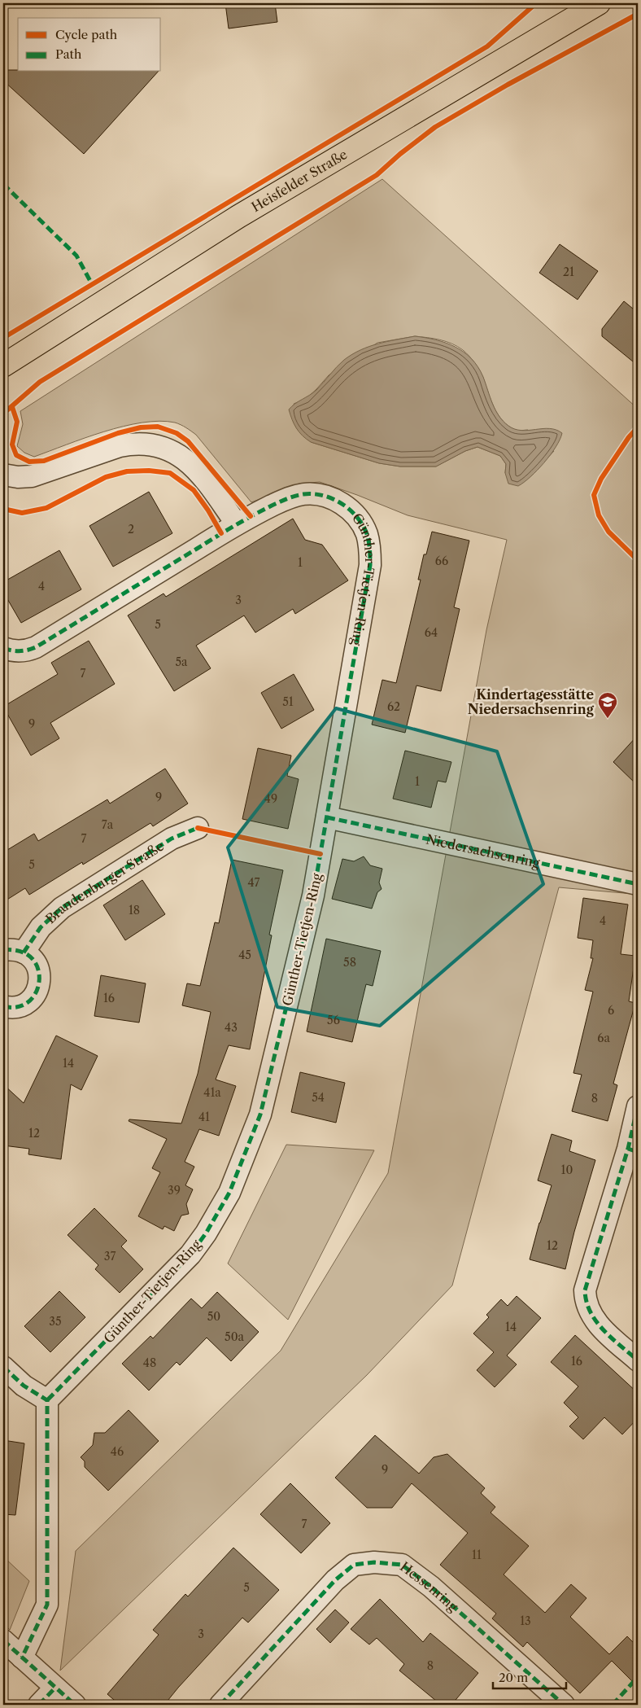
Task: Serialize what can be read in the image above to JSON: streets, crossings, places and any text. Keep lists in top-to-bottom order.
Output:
{
  "streets": {
    "main road": ["Heisfelder Straße"],
    "street": [
      "Günther-Tietjen-Ring",
      "Niedersachsenring",
      "Brandenburger Straße",
      "Hessenring"
    ]
  },
  "crossings": [
    ["Günther-Tietjen-Ring", "Niedersachsenring"]
  ],
  "places": {
    "school or university": ["Kindertagesstätte Niedersachsenring"]
  },
  "house_numbers": [
    "21",
    "2",
    "66",
    "1",
    "4",
    "3",
    "5",
    "64",
    "5a",
    "7",
    "51",
    "62",
    "9",
    "1",
    "9",
    "49",
    "7a",
    "7",
    "5",
    "47",
    "18",
    "4",
    "45",
    "58",
    "16",
    "6",
    "56",
    "43",
    "6a",
    "14",
    "41a",
    "54",
    "8",
    "41",
    "12",
    "10",
    "39",
    "12",
    "37",
    "50",
    "35",
    "14",
    "50a",
    "16",
    "48",
    "46",
    "9",
    "7",
    "11",
    "5",
    "13",
    "3",
    "8"
  ],
  "legend": ["Cycle path", "Path"],
  "scale_bar": "20 m"
}
